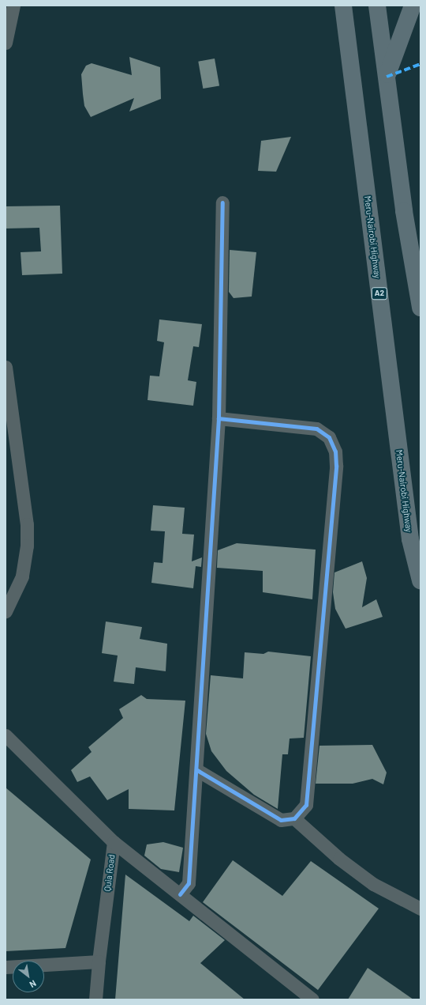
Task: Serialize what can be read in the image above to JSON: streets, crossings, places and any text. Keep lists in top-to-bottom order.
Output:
{
  "streets": {
    "highway": ["Meru-Nairobi Highway", "A2"],
    "street": ["Quia Road"]
  },
  "north": "bottom right"
}
